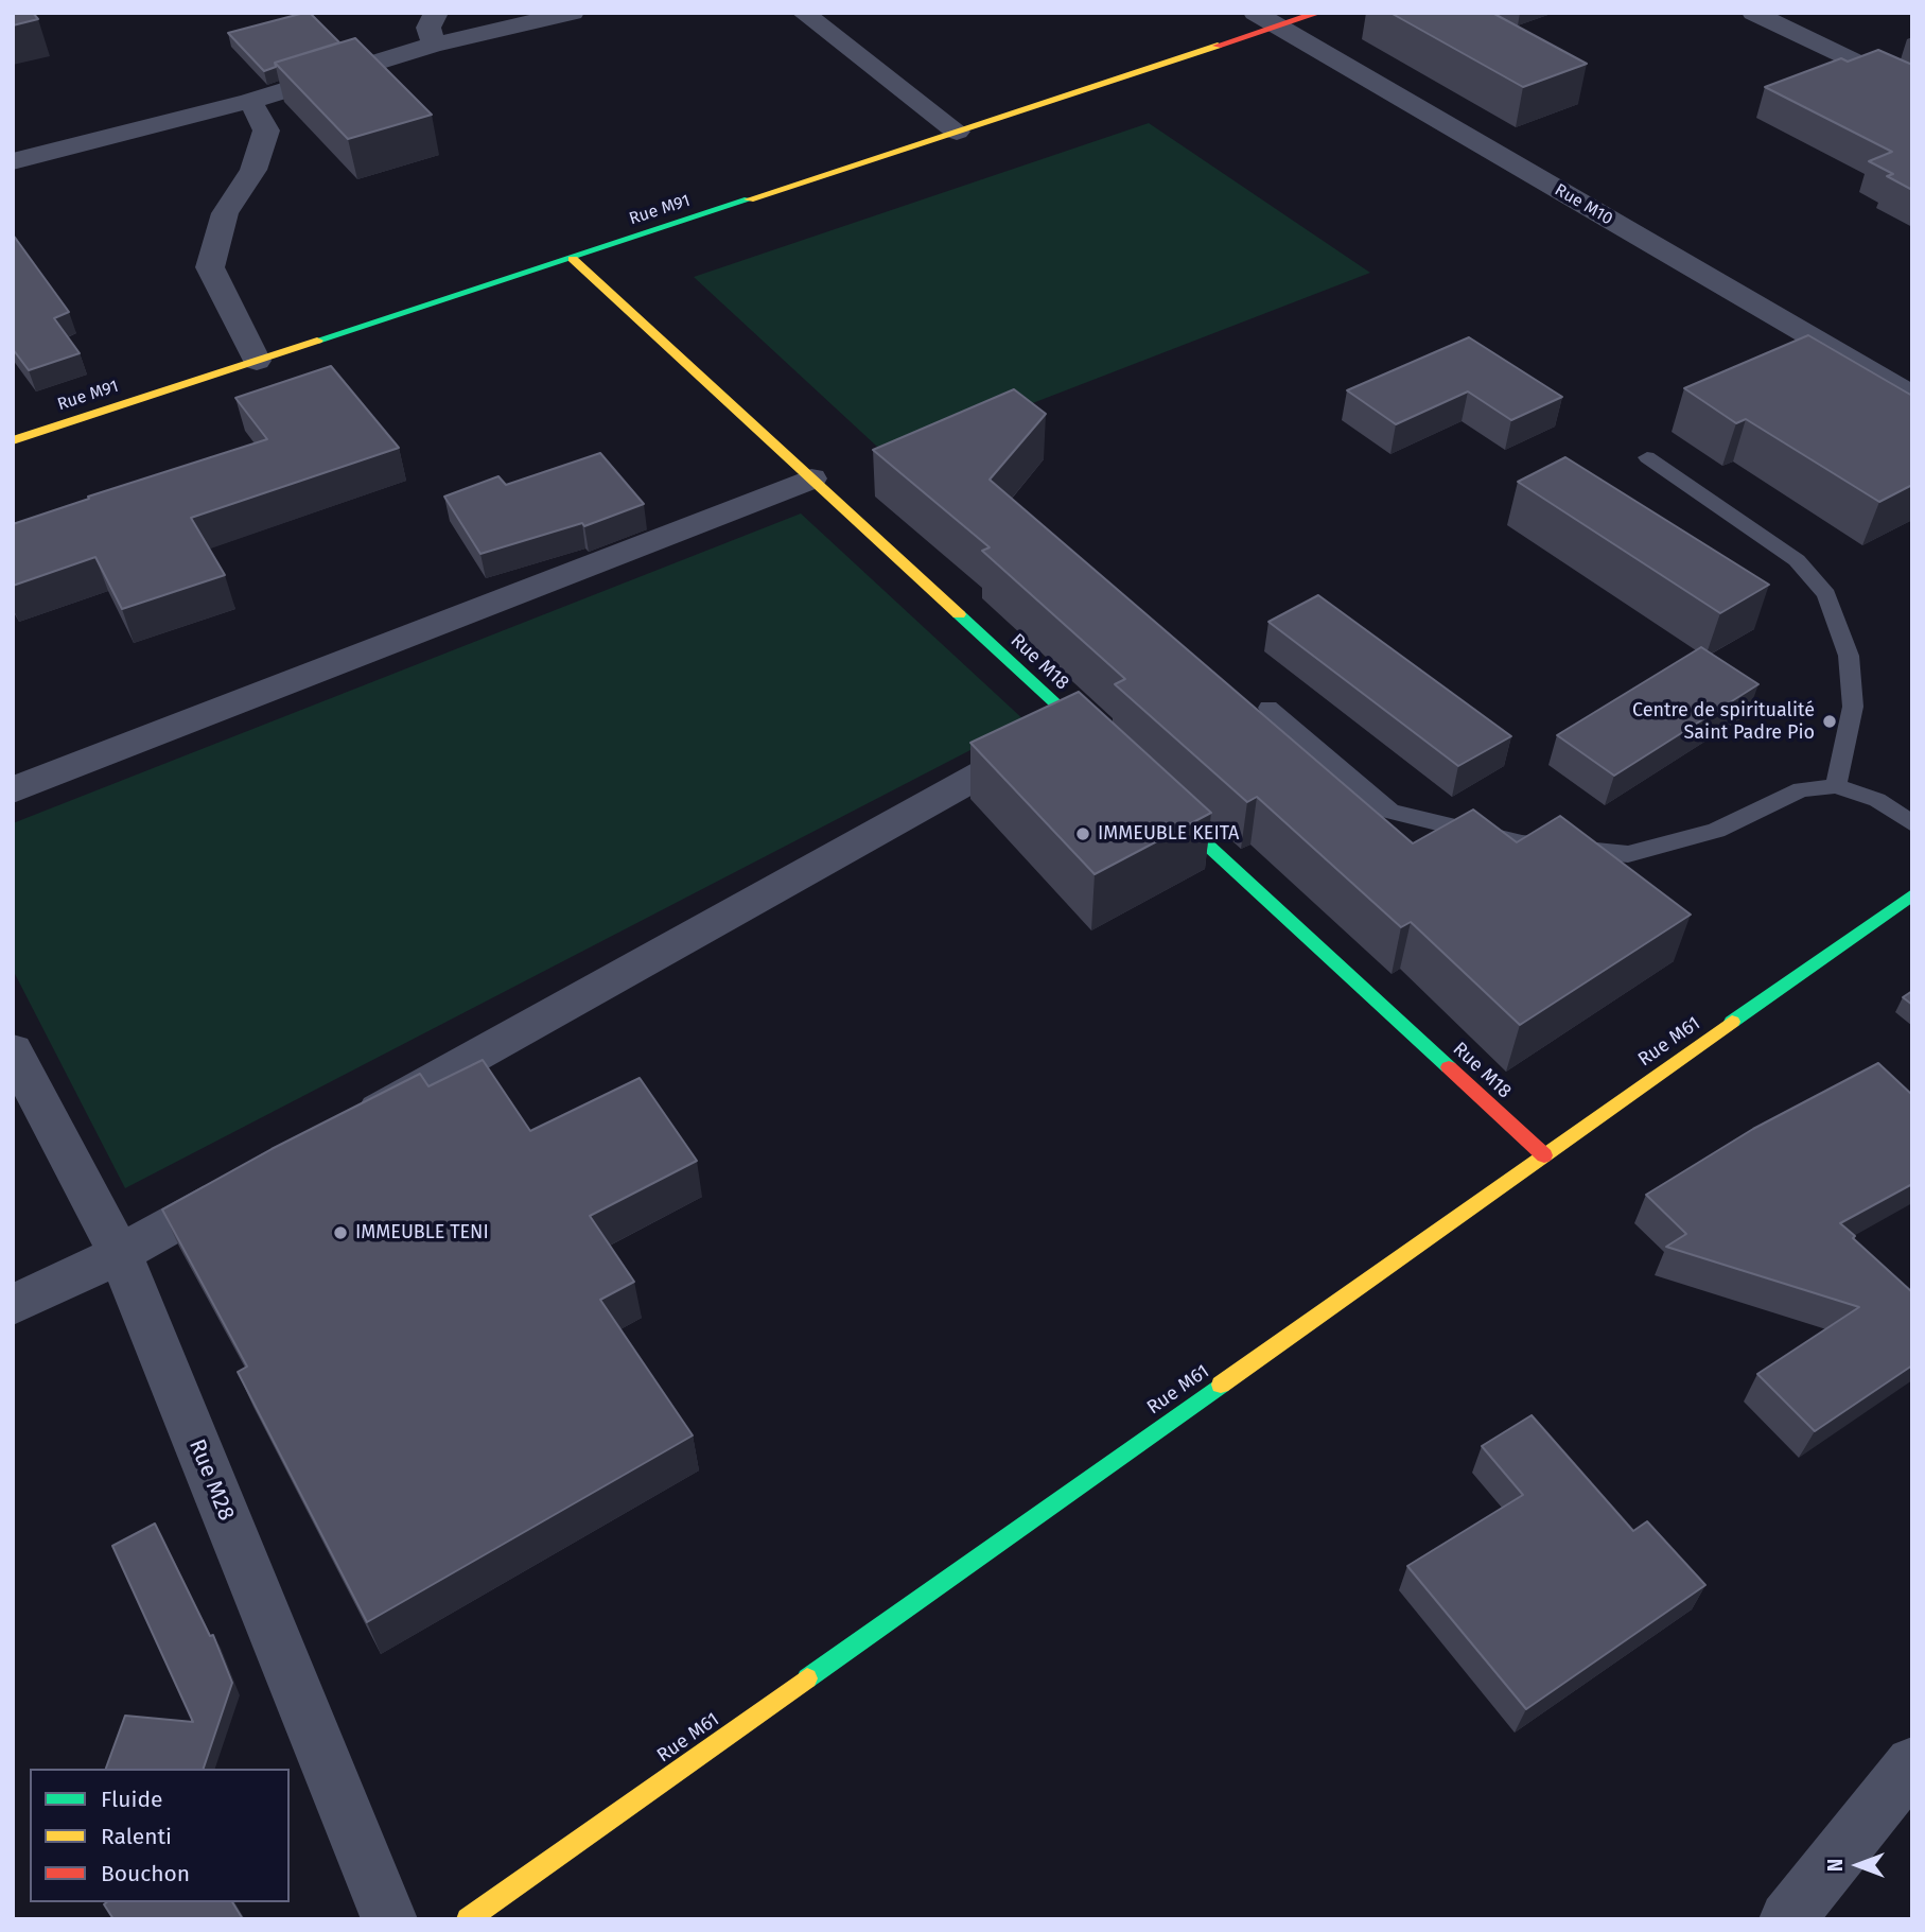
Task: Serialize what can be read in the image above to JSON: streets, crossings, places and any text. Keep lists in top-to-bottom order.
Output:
{
  "streets": {
    "street": [
      "Rue M10",
      "Rue M91",
      "Rue M18",
      "Rue M61",
      "Rue M28"
    ]
  },
  "crossings": [
    ["Rue M10", "Rue M91"],
    ["Rue M91", "Rue M18"],
    ["Rue M18", "Rue M61"]
  ],
  "places": ["Centre de spiritualité Saint Padre Pio", "IMMEUBLE KEITA", "IMMEUBLE TENI"],
  "legend": ["Fluide", "Ralenti", "Bouchon"],
  "north": "left"
}
